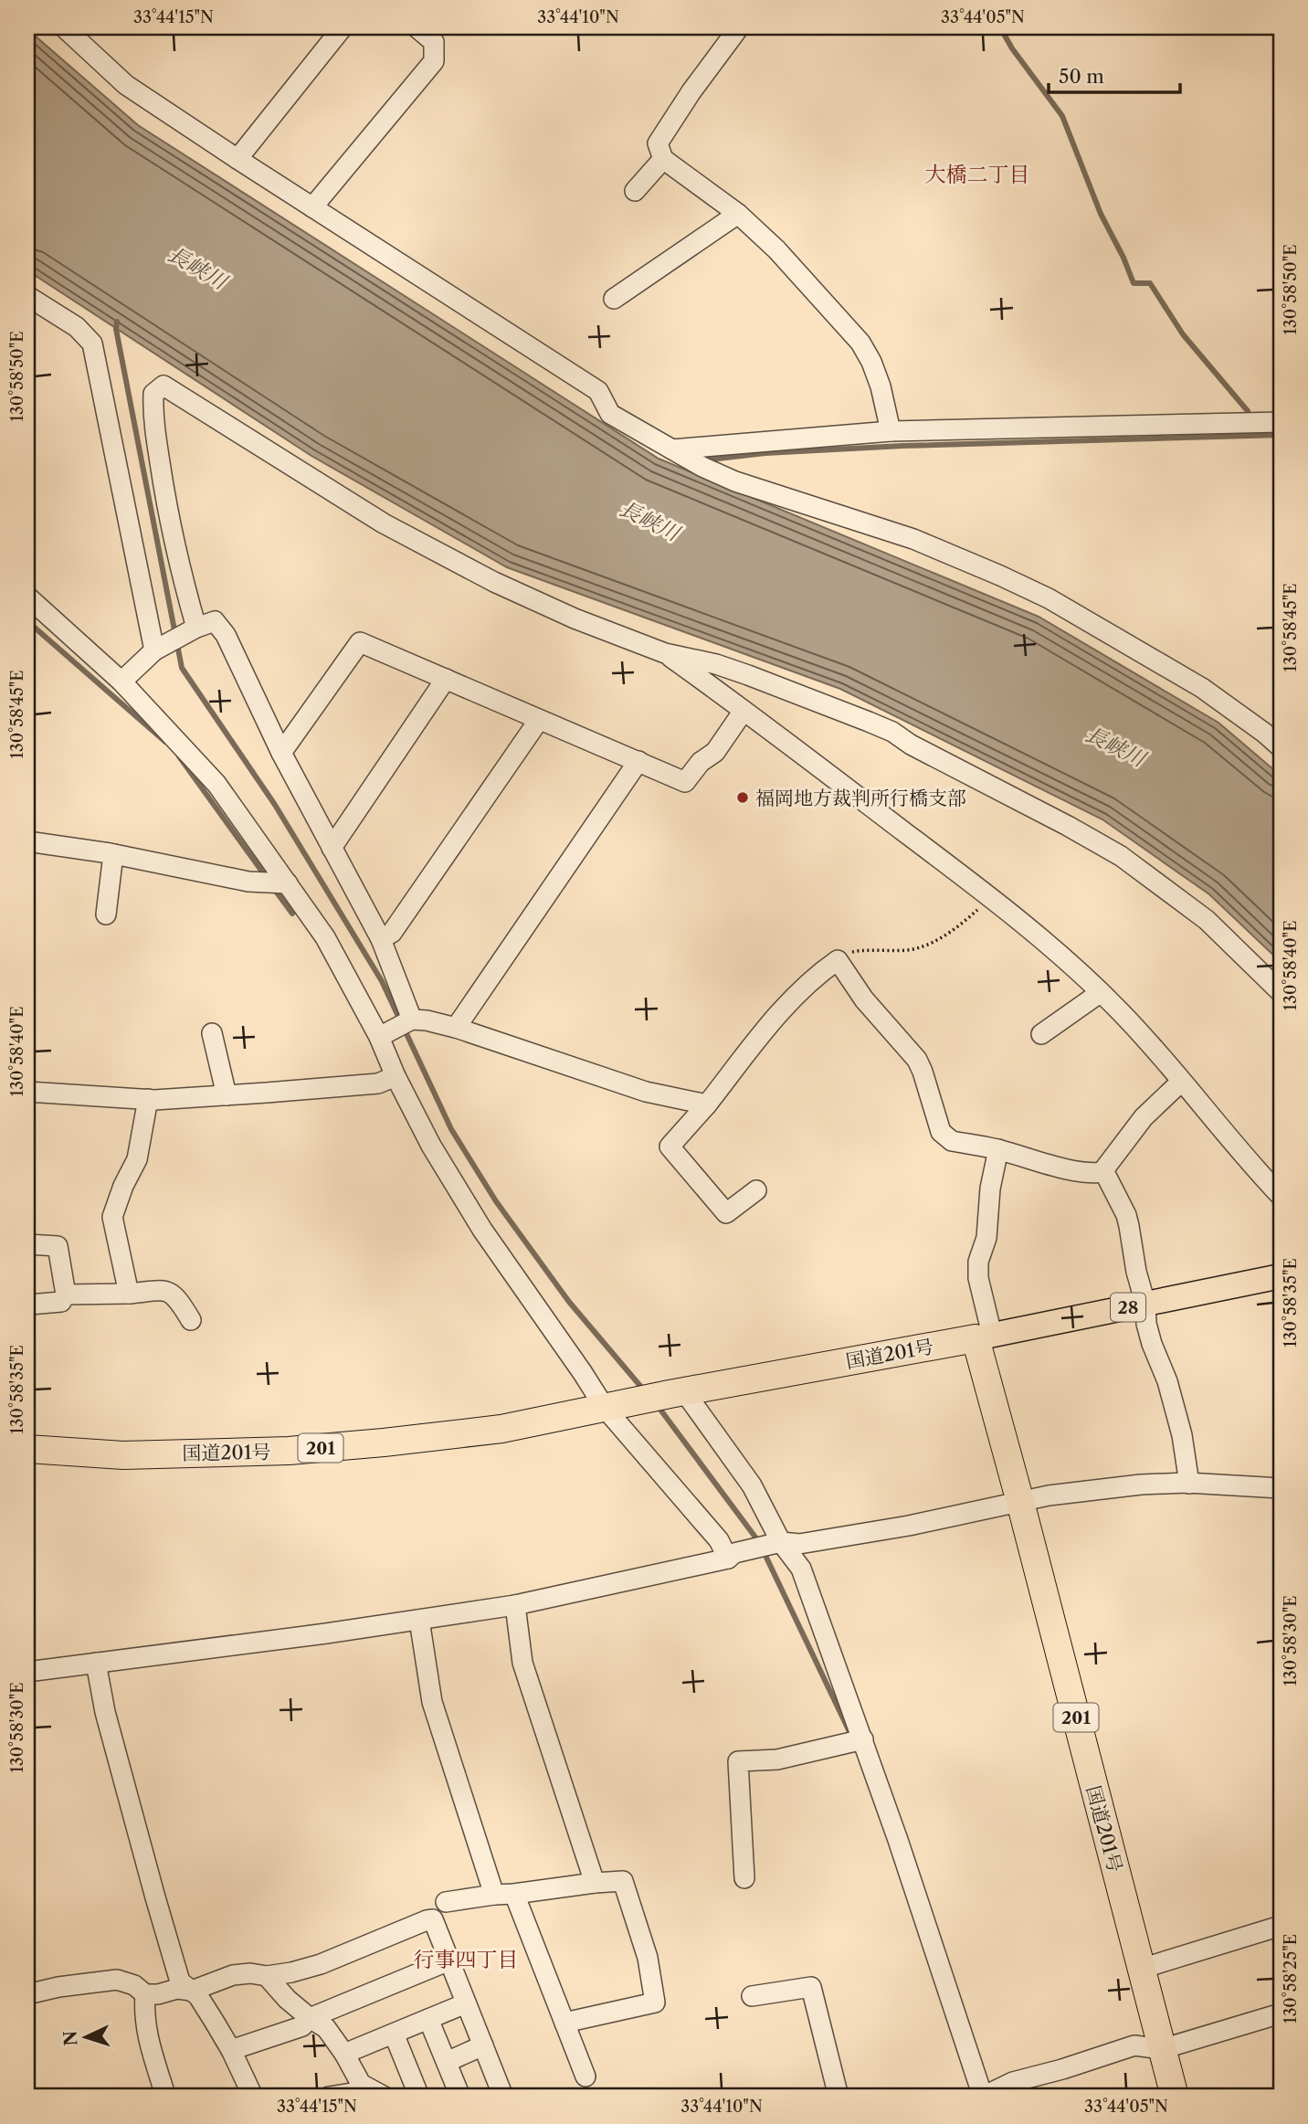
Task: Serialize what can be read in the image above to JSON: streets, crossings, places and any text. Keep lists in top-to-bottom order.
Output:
{
  "streets": {
    "highway": ["国道201号", "201"],
    "main road": ["28"]
  },
  "crossings": [
    ["28", "国道201号"]
  ],
  "districts": ["大橋二丁目", "行事四丁目"],
  "water": ["長峡川"],
  "places": ["福岡地方裁判所行橋支部"],
  "scale_bar": "50 m",
  "north": "left",
  "coordinates": [
    "33°44'15\"N",
    "33°44'10\"N",
    "33°44'05\"N",
    "130°58'50\"E",
    "130°58'45\"E",
    "130°58'40\"E",
    "130°58'35\"E",
    "130°58'30\"E",
    "130°58'25\"E"
  ]
}
